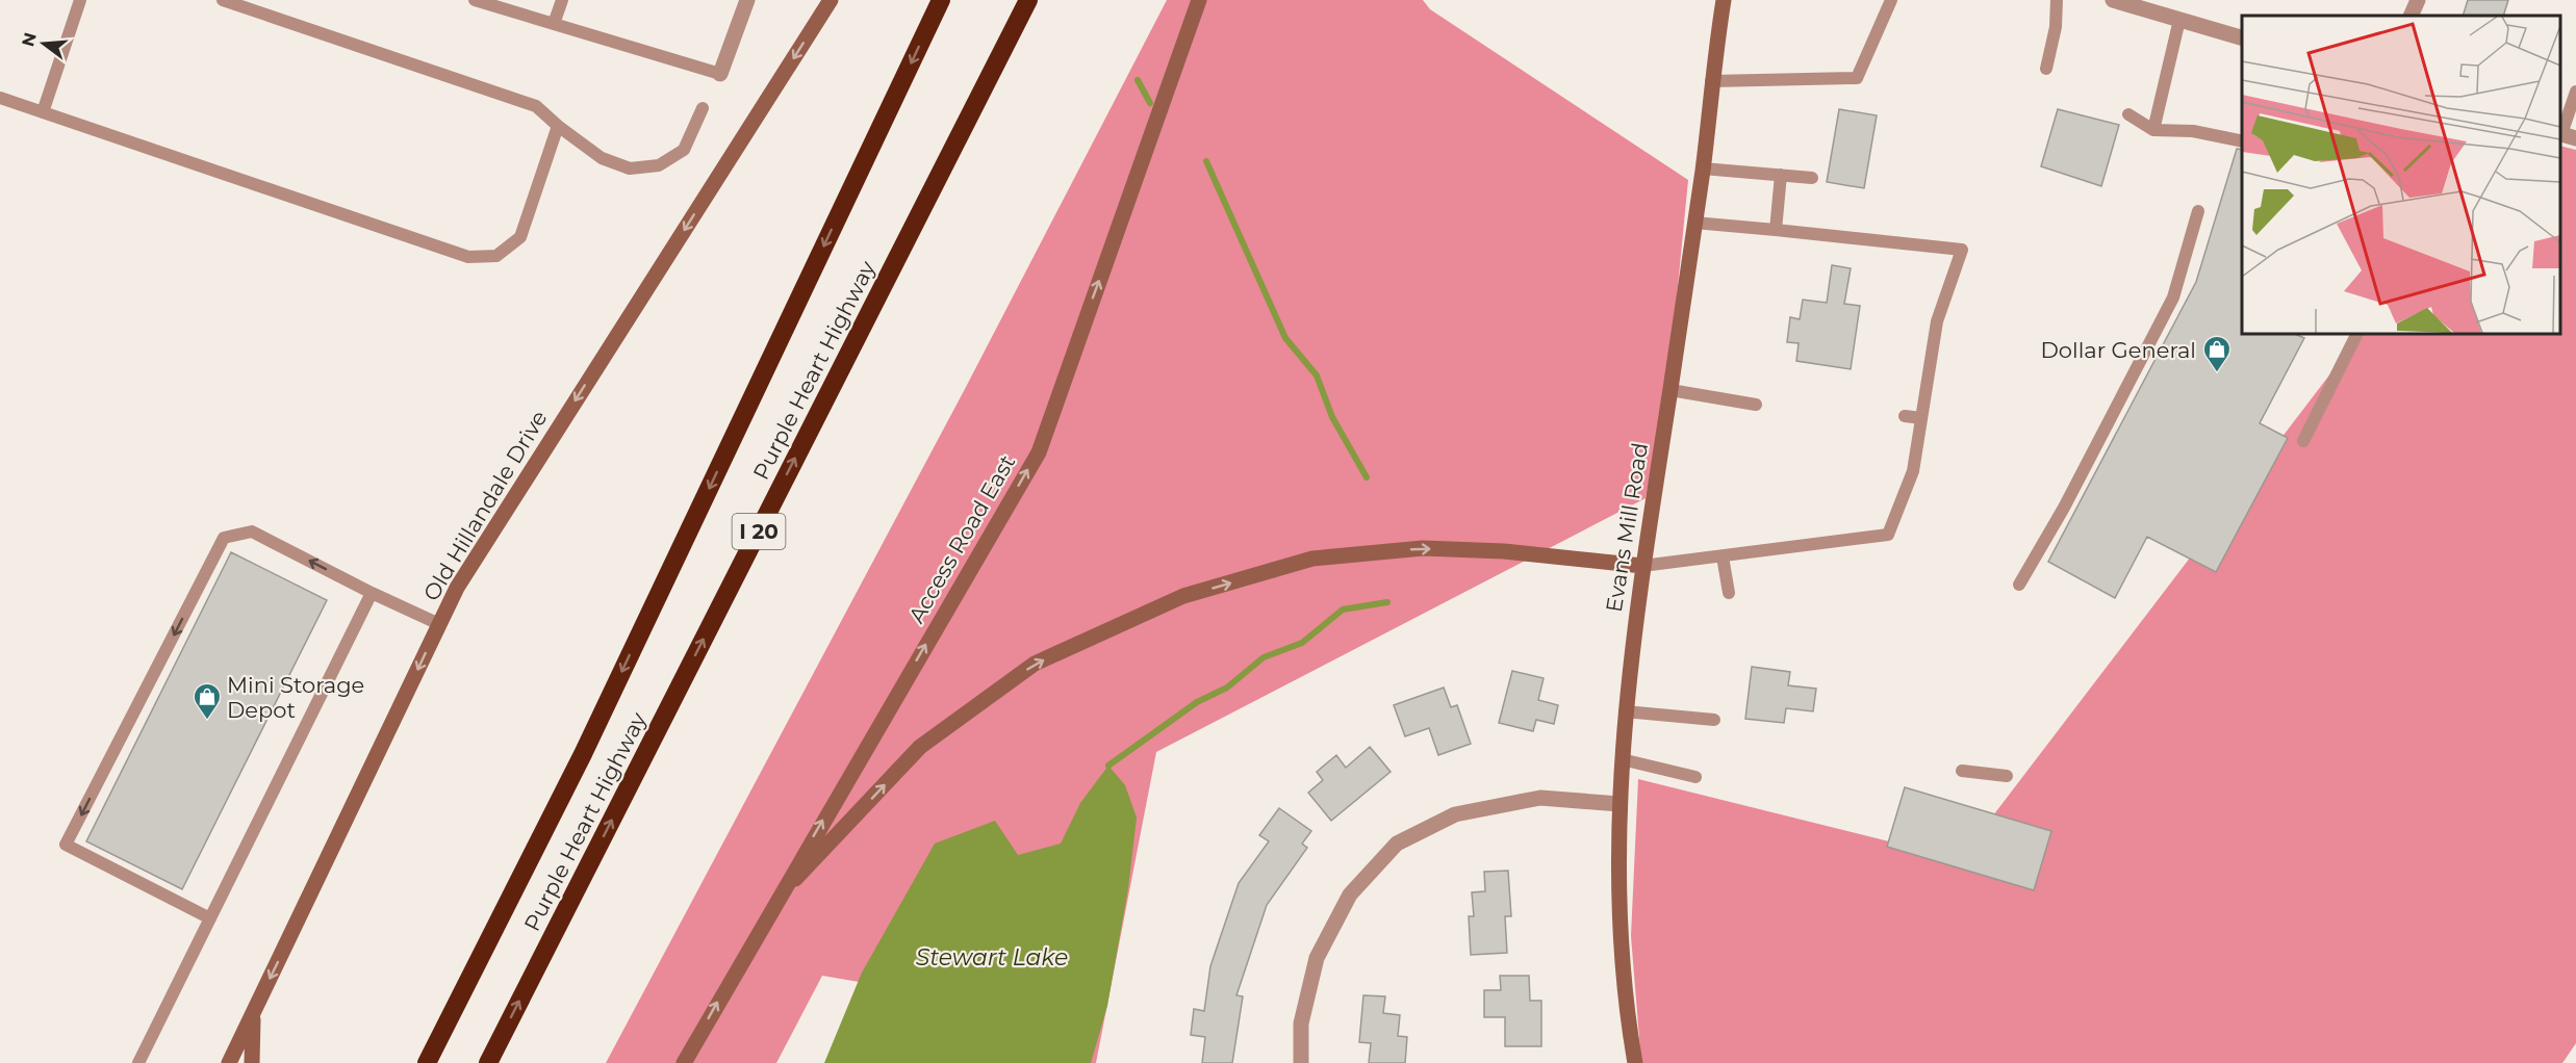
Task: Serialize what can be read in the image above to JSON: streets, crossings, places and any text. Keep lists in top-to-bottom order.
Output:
{
  "streets": {
    "highway": ["Purple Heart Highway", "I 20"],
    "main road": ["Old Hillandale Drive", "Evans Mill Road", "Access Road East"]
  },
  "one_way": ["Old Hillandale Drive", "Access Road East"],
  "water": ["Stewart Lake"],
  "places": {
    "shop": ["Dollar General", "Mini Storage Depot"]
  },
  "north": "left"
}
